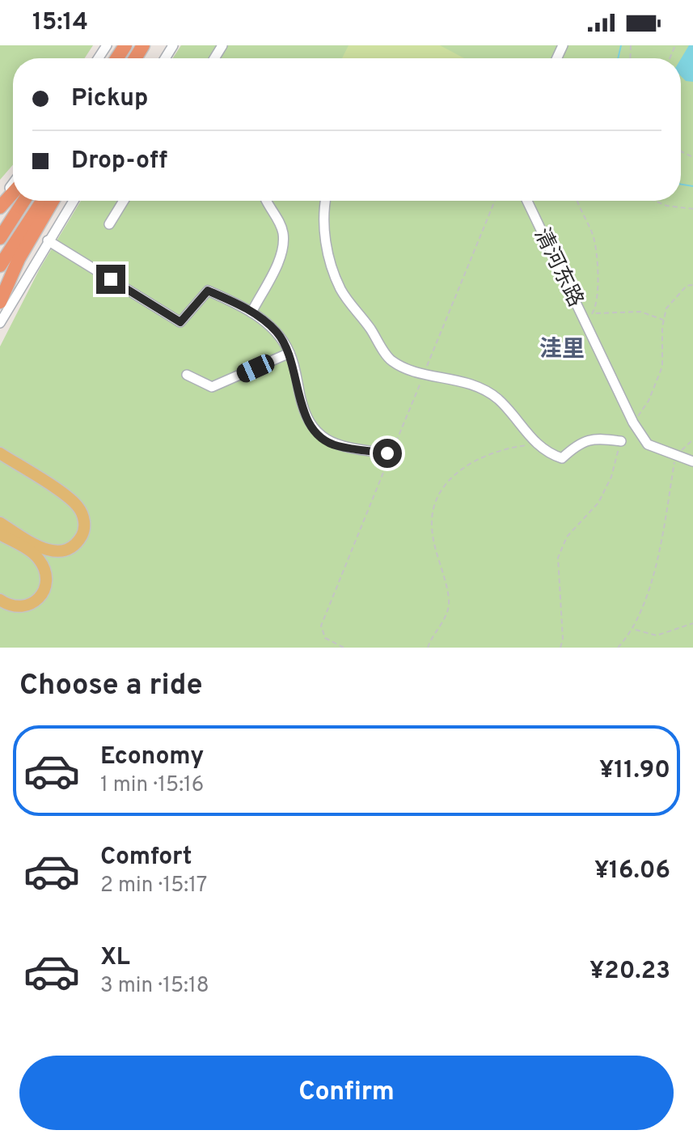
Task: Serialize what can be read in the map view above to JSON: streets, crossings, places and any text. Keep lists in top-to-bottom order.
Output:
{
  "streets": {
    "street": ["清河东路"]
  },
  "districts": ["洼里"],
  "page": {
    "status": "15:14",
    "banner": ["Pickup", "Drop-off"],
    "heading": "Choose a ride",
    "list": [
      {
        "name": "Economy",
        "note": "1 min · 15:16",
        "value": "¥11.90"
      },
      {
        "name": "Comfort",
        "note": "2 min · 15:17",
        "value": "¥16.06"
      },
      {
        "name": "XL",
        "note": "3 min · 15:18",
        "value": "¥20.23"
      }
    ],
    "buttons": "Confirm"
  }
}
